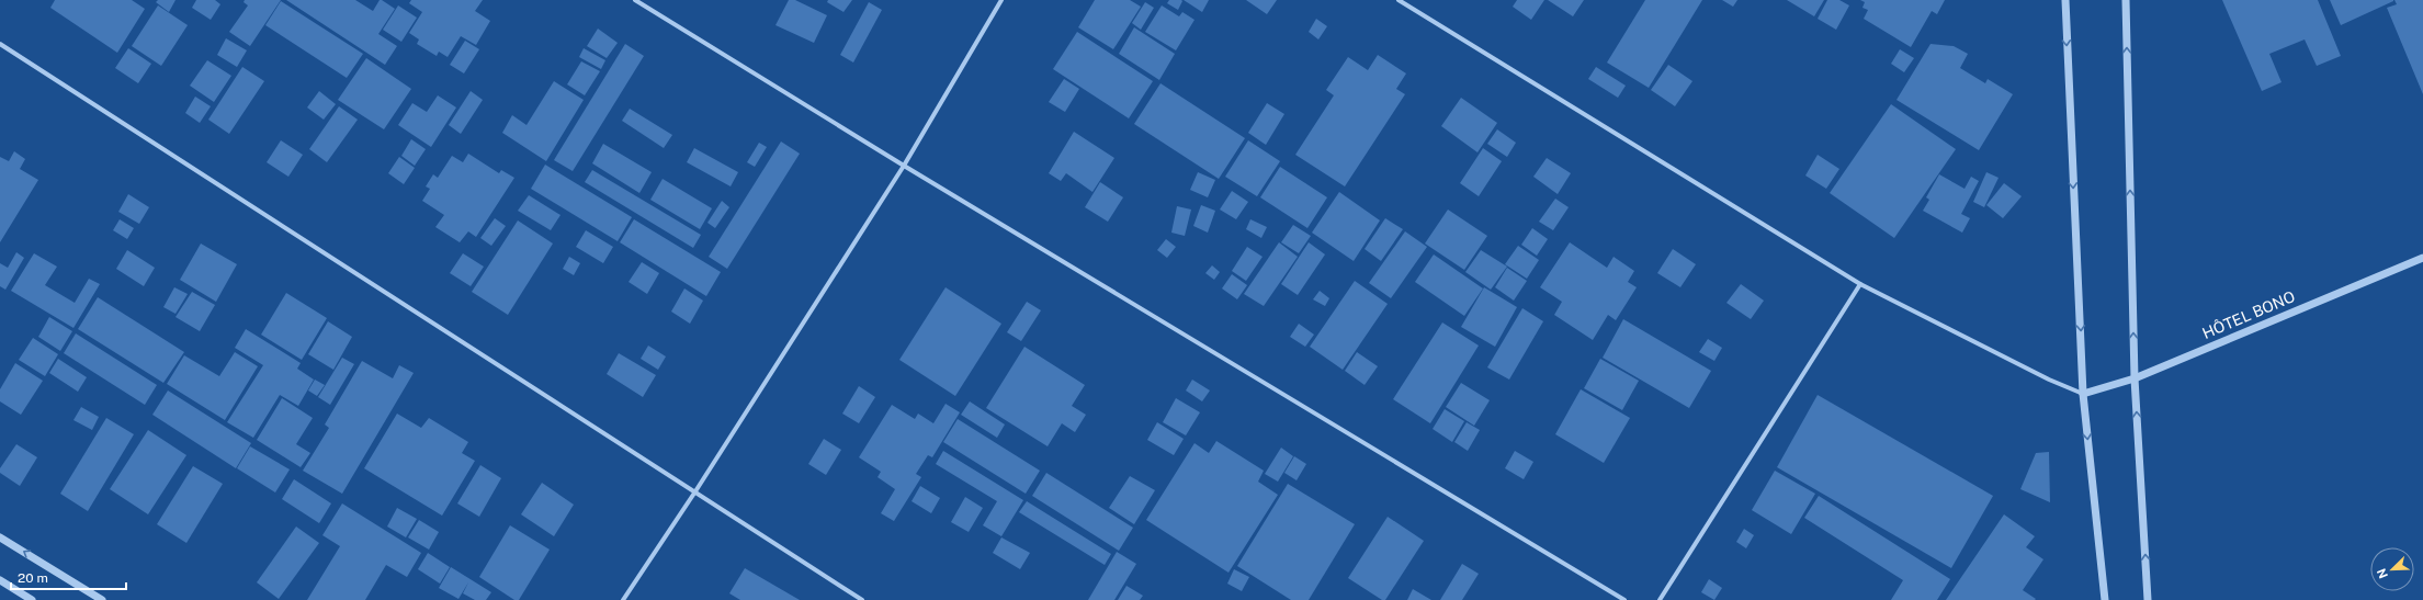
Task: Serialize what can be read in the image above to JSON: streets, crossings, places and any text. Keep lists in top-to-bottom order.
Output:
{
  "streets": {
    "street": ["HÔTEL BONO"]
  },
  "scale_bar": "20 m",
  "north": "bottom left"
}
